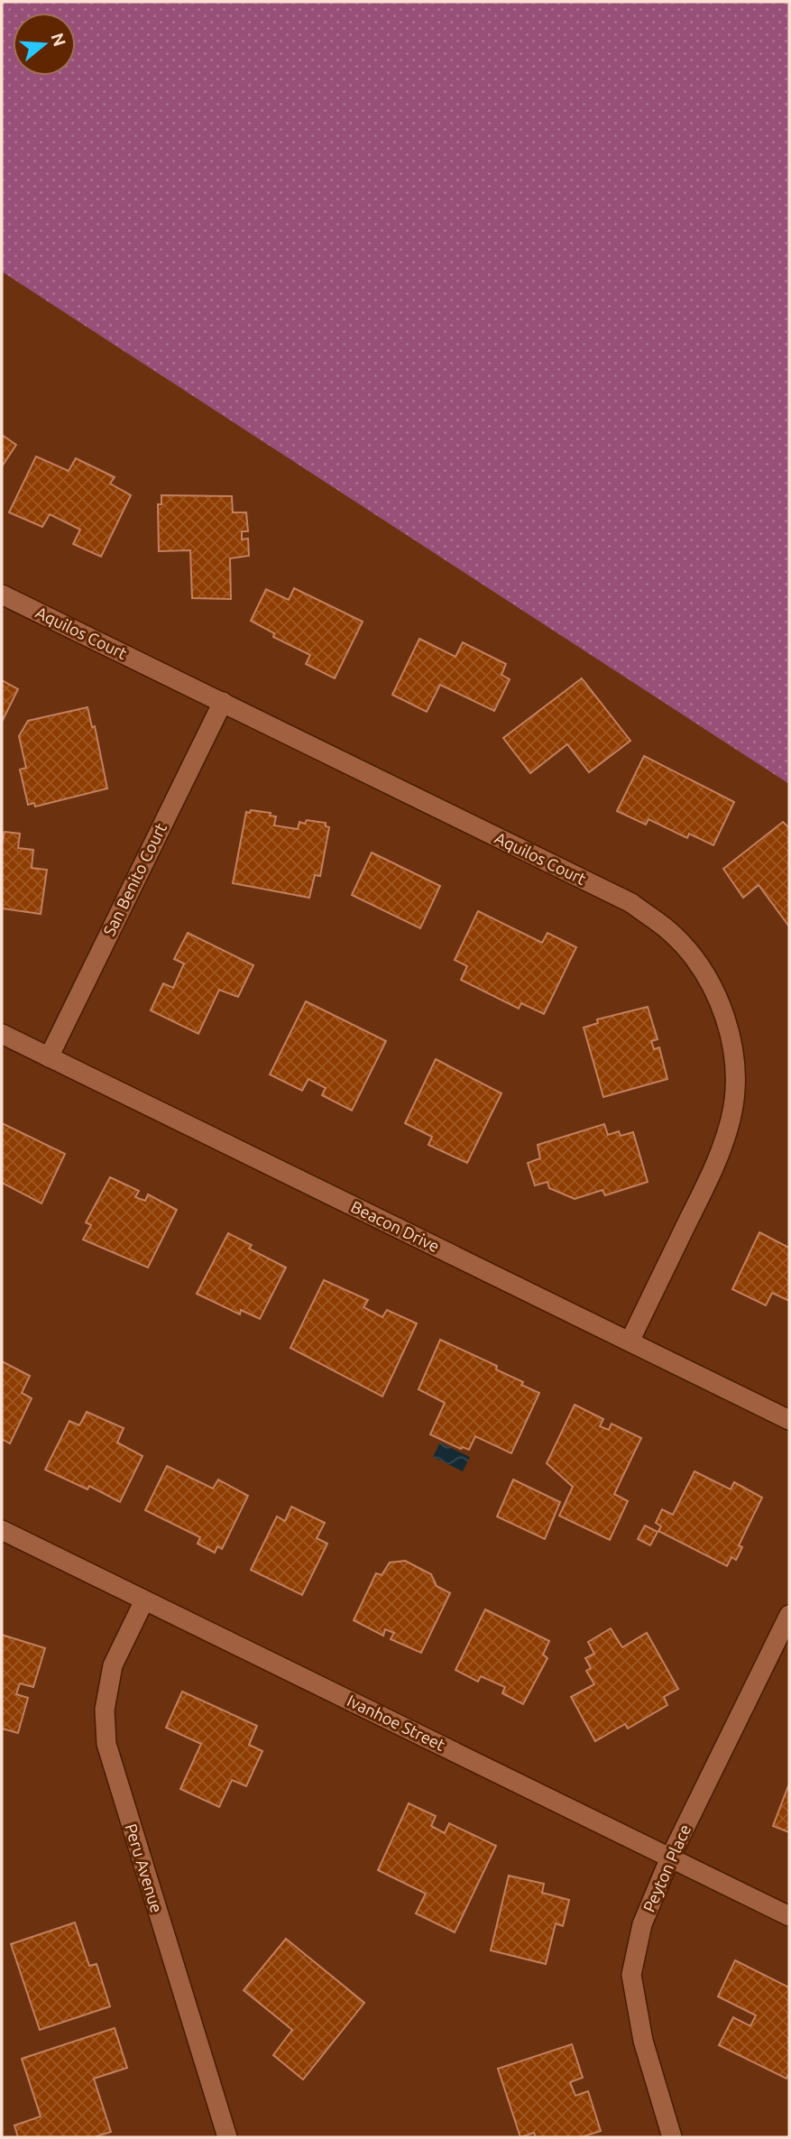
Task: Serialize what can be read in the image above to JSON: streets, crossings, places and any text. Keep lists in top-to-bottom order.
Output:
{
  "streets": {
    "street": [
      "Aquilos Court",
      "San Benito Court",
      "Beacon Drive",
      "Ivanhoe Street",
      "Peru Avenue",
      "Peyton Place"
    ]
  },
  "crossings": [
    ["Aquilos Court", "San Benito Court"],
    ["Aquilos Court", "Beacon Drive"],
    ["San Benito Court", "Beacon Drive"],
    ["Ivanhoe Street", "Peru Avenue"],
    ["Ivanhoe Street", "Peyton Place"]
  ],
  "north": "right"
}
